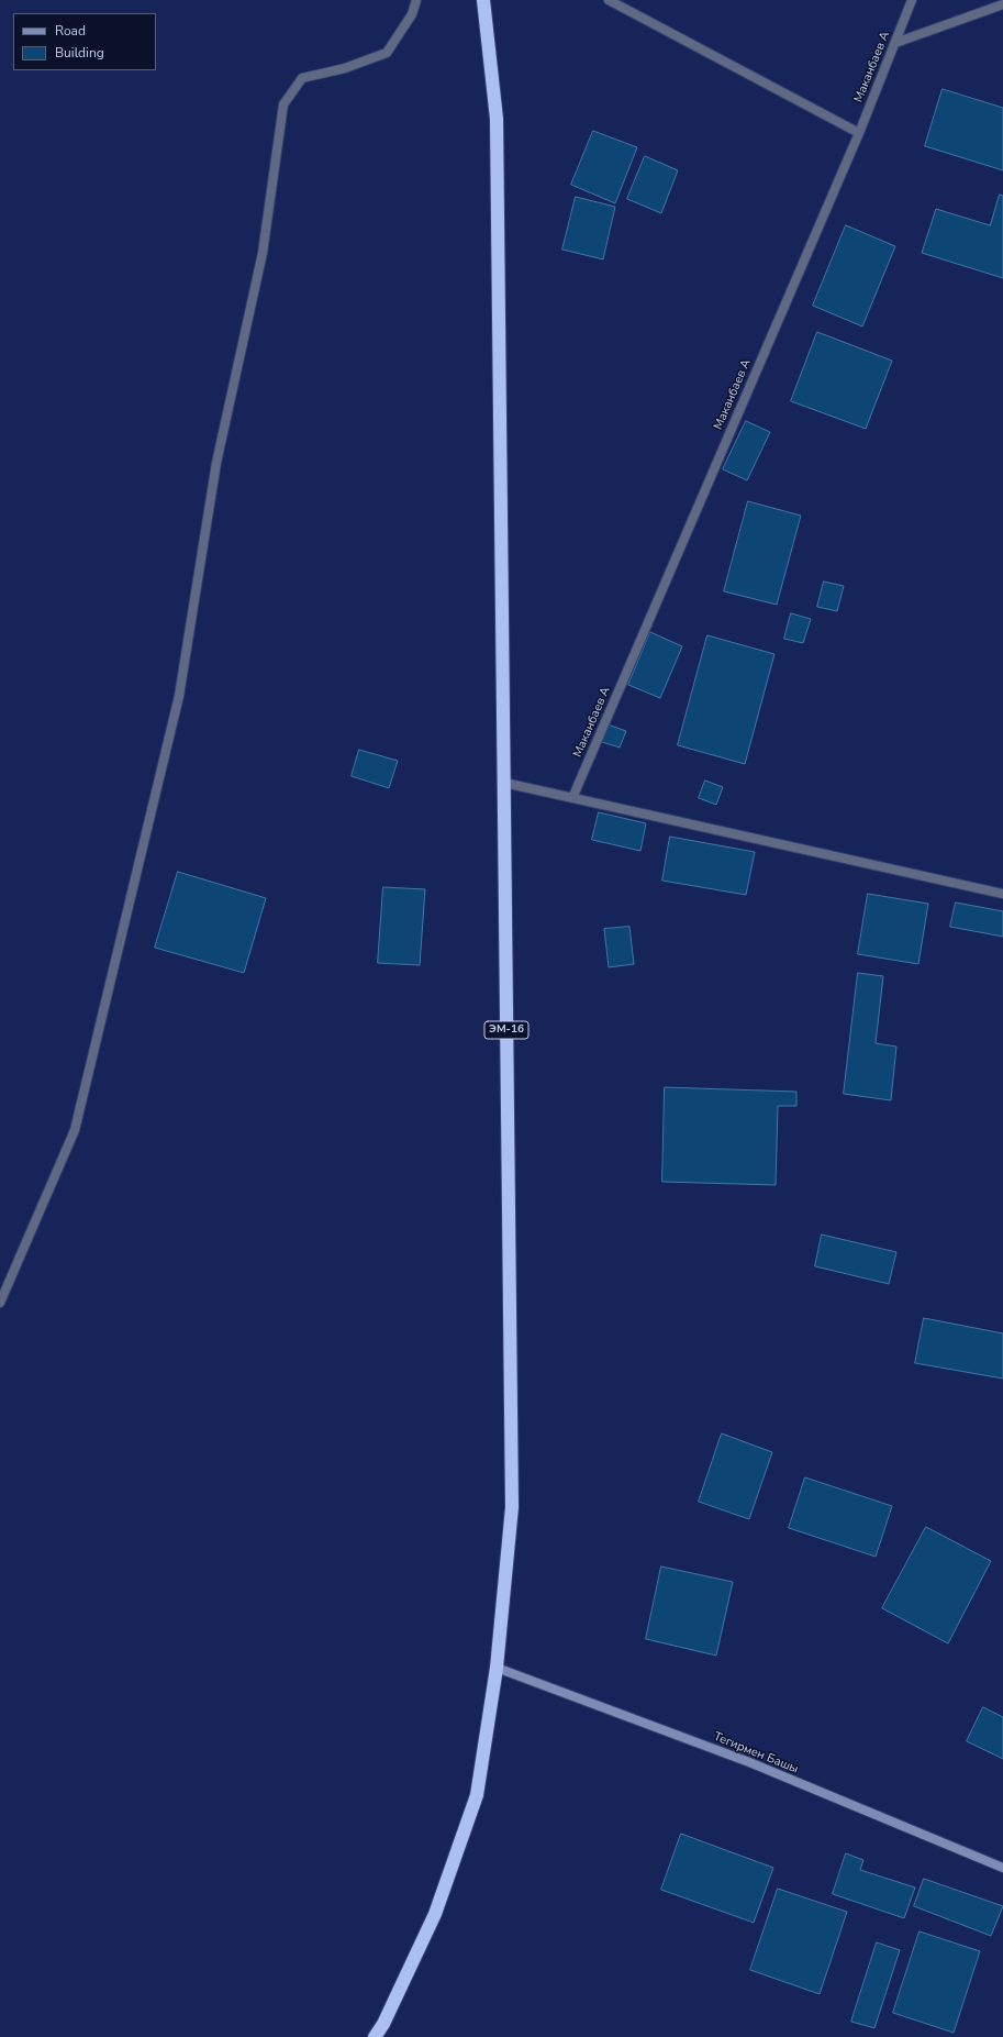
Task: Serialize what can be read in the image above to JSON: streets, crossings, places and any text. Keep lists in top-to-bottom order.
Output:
{
  "streets": {
    "highway": ["ЭМ-16"],
    "street": ["Маканбаев А", "Тегирмен Башы"]
  },
  "crossings": [
    ["ЭМ-16", "Тегирмен Башы"]
  ],
  "legend": ["Road", "Building"]
}
